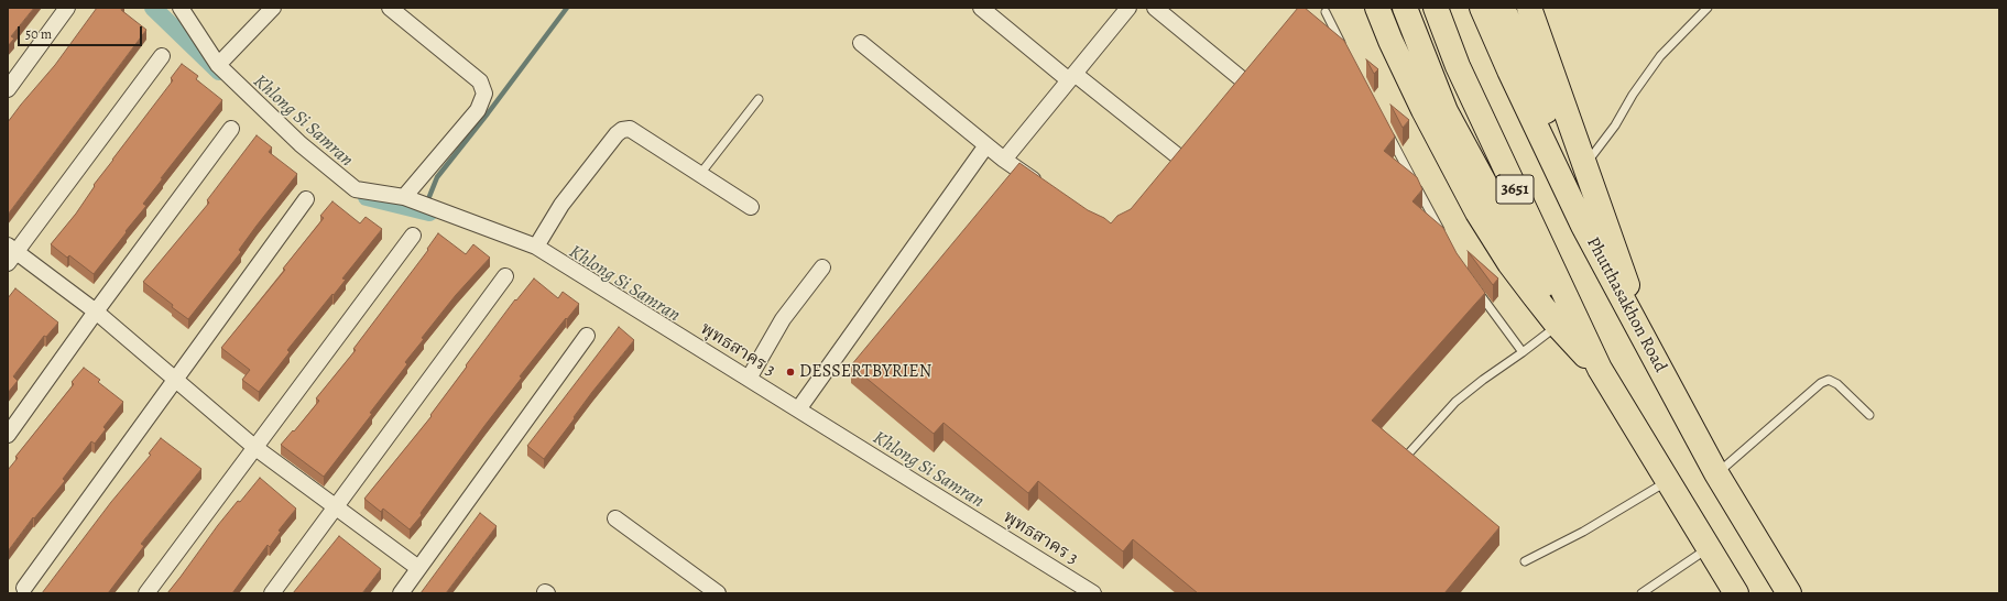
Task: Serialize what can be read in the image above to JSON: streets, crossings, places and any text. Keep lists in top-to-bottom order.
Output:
{
  "streets": {
    "main road": ["3651", "Phutthasakhon Road"],
    "street": ["พุทธสาคร 3"]
  },
  "water": ["Khlong Si Samran"],
  "places": ["DESSERTBYRIEN"],
  "scale_bar": "50 m"
}
